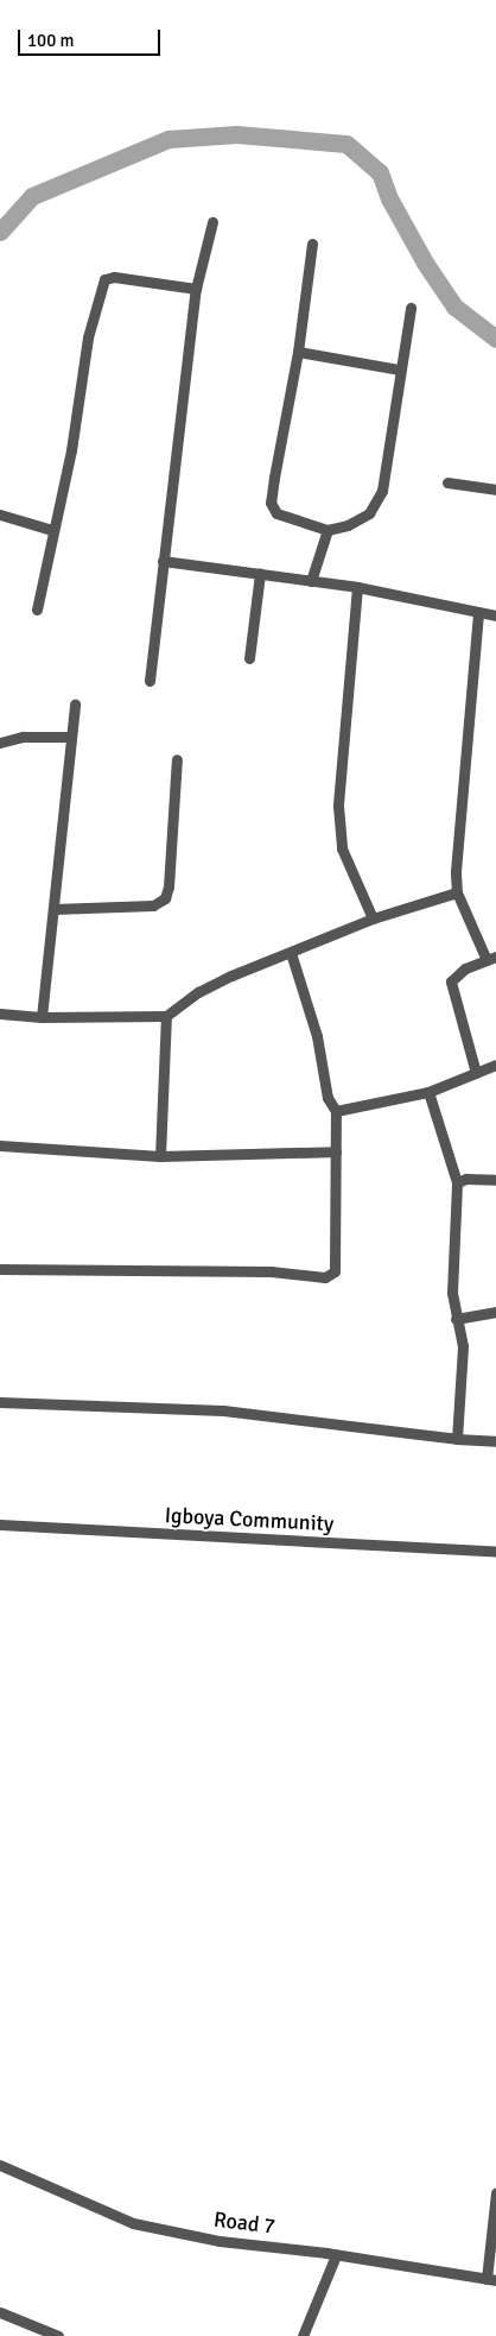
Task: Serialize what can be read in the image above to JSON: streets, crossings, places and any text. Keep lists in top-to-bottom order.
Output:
{
  "streets": {
    "street": ["Igboya Community", "Road 7"]
  },
  "scale_bar": "100 m"
}
